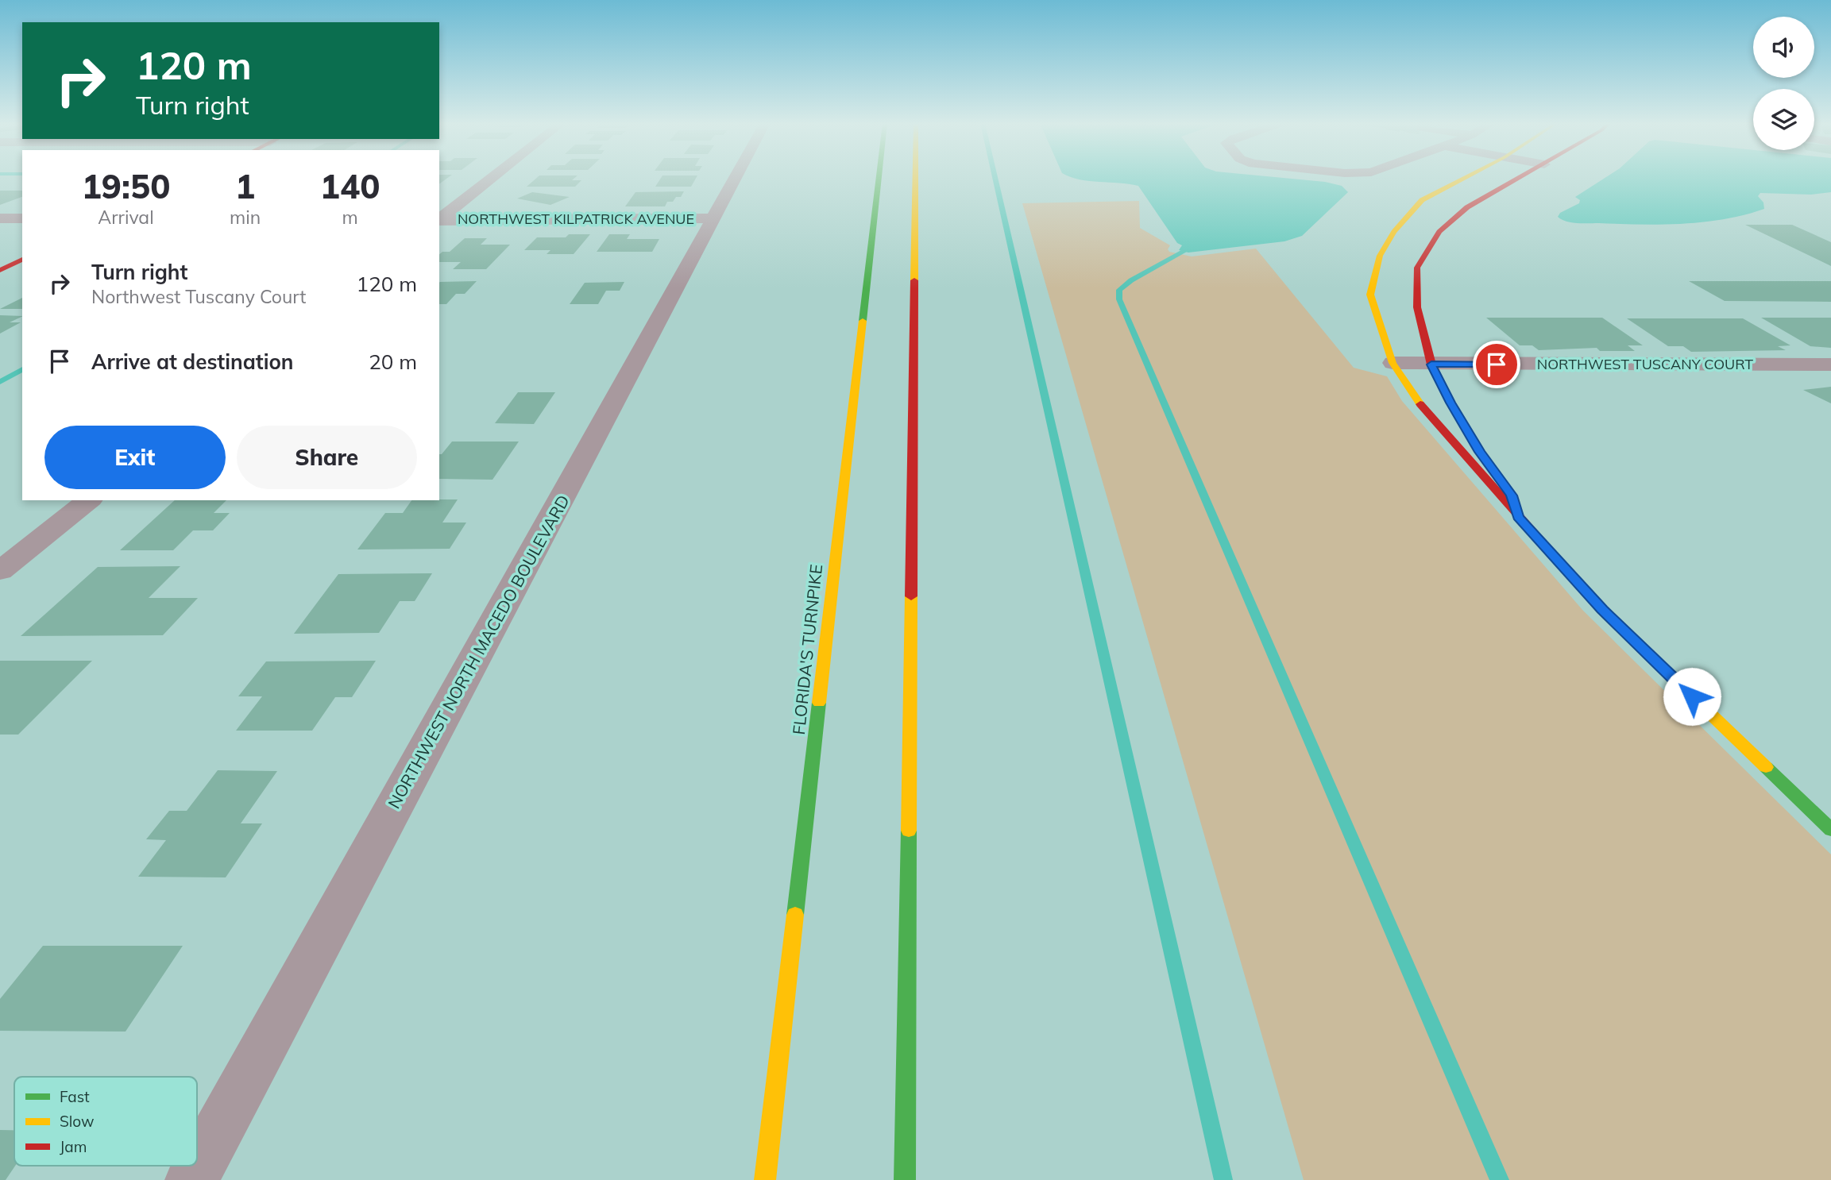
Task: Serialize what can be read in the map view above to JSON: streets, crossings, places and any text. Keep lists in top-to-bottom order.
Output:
{
  "streets": {
    "main road": ["FLORIDA'S TURNPIKE"],
    "street": ["NORTHWEST KILPATRICK AVENUE", "NORTHWEST TUSCANY COURT", "NORTHWEST NORTH MACEDO BOULEVARD"]
  },
  "crossings": [
    ["NORTHWEST KILPATRICK AVENUE", "NORTHWEST NORTH MACEDO BOULEVARD"]
  ],
  "legend": ["Fast", "Slow", "Jam"],
  "page": {
    "turn": ["120 m", "Turn right"],
    "eta": [
      "19:50",
      "Arrival",
      "1",
      "min",
      "140",
      "m"
    ],
    "list": [
      {
        "name": "Turn right",
        "note": "Northwest Tuscany Court",
        "value": "120 m"
      },
      {
        "name": "Arrive at destination",
        "value": "20 m"
      }
    ],
    "buttons": ["Exit", "Share"]
  }
}
